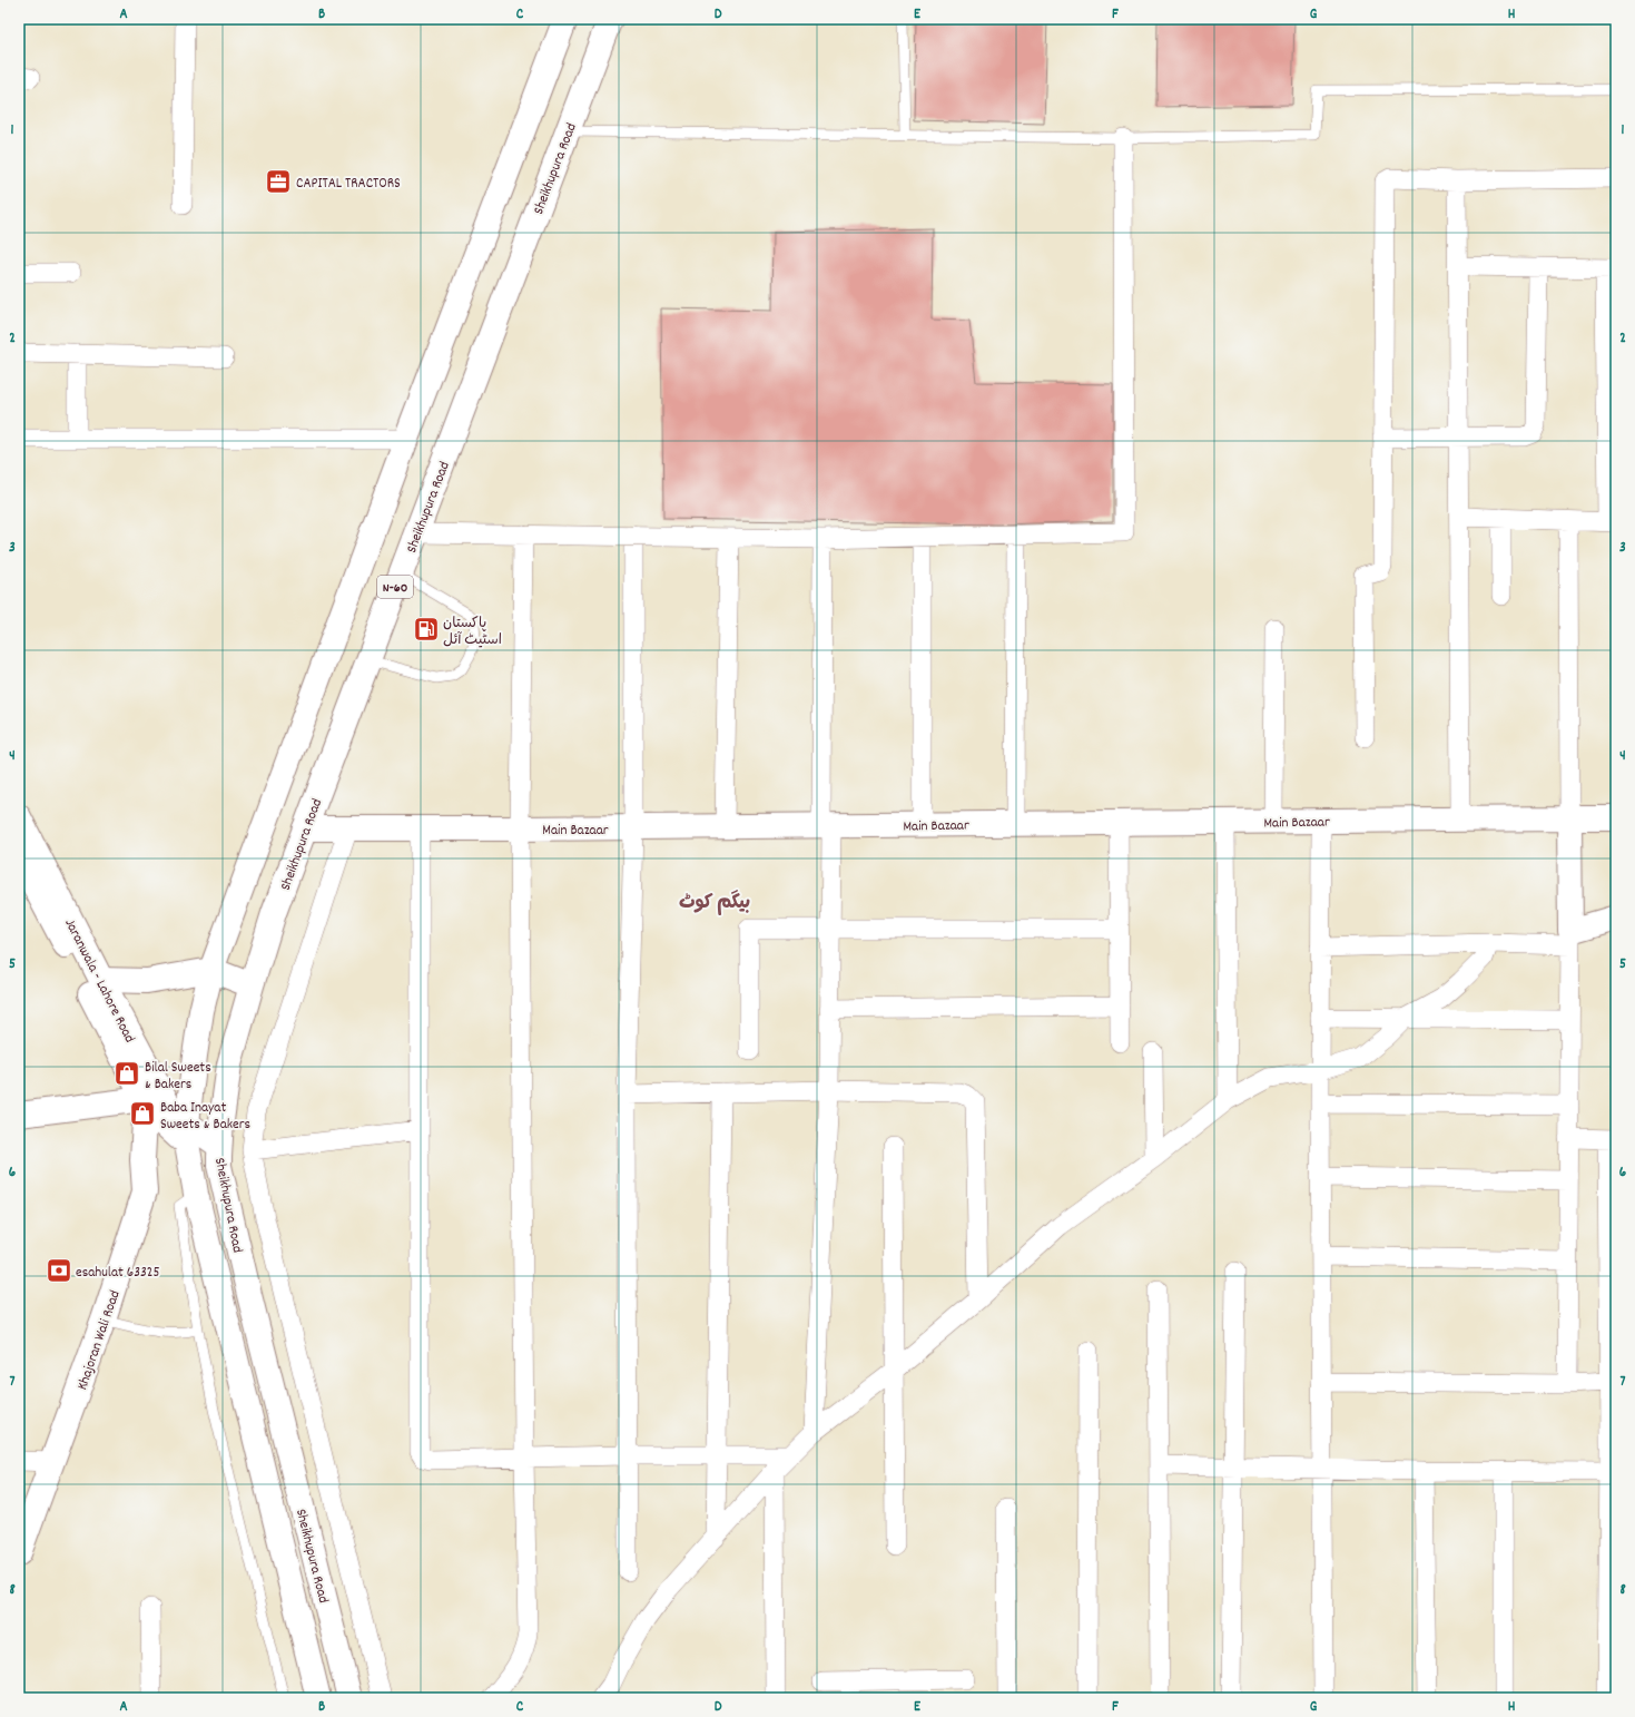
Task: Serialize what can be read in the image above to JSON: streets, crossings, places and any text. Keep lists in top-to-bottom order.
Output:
{
  "streets": {
    "main road": [
      "Sheikhupura Road",
      "N-60",
      "Main Bazaar",
      "Jaranwala - Lahore Road",
      "Khajoran Wali Road"
    ]
  },
  "crossings": [
    ["Sheikhupura Road", "Main Bazaar"],
    ["Sheikhupura Road", "Jaranwala - Lahore Road"],
    ["Jaranwala - Lahore Road", "Khajoran Wali Road"]
  ],
  "districts": ["بیگم کوٹ"],
  "places": {
    "office": ["CAPITAL TRACTORS"],
    "fuel station": ["پاکستان اسٹیٹ آئل"],
    "shop": ["Bilal Sweets & Bakers", "Baba Inayat Sweets & Bakers"],
    "bank": ["esahulat 63325"]
  },
  "grid": {
    "columns": [
      "A",
      "B",
      "C",
      "D",
      "E",
      "F",
      "G",
      "H"
    ],
    "rows": [
      "1",
      "2",
      "3",
      "4",
      "5",
      "6",
      "7",
      "8"
    ]
  }
}
